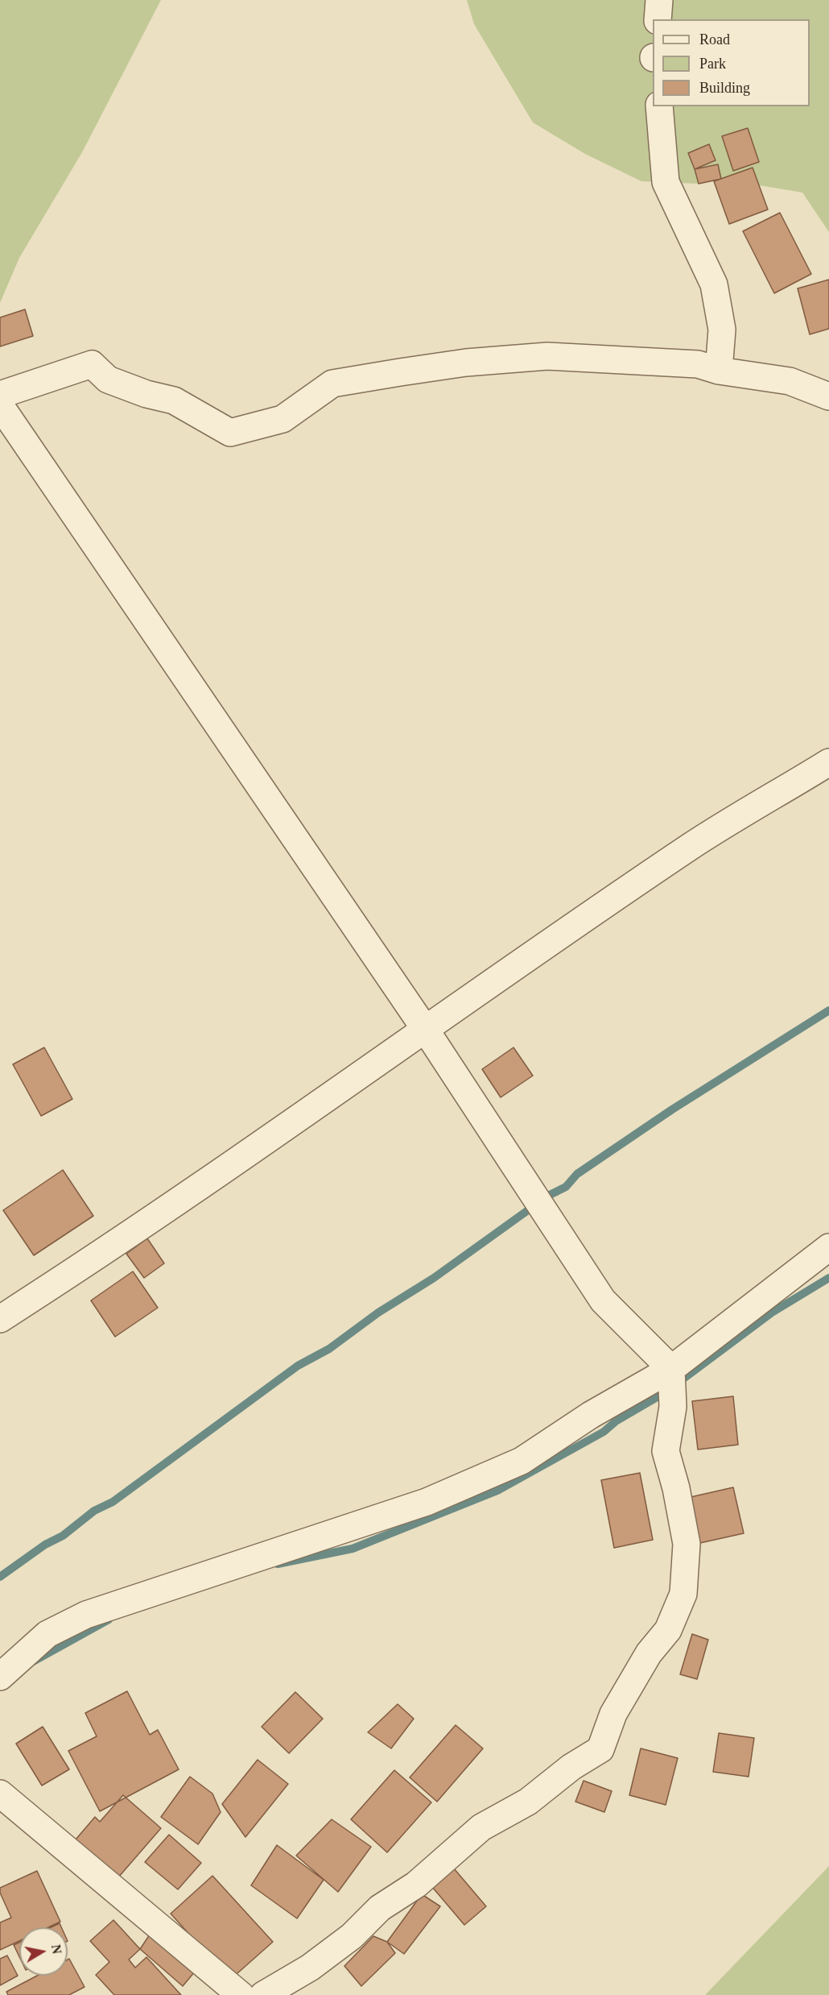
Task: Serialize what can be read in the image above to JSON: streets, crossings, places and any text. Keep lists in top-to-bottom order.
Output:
{
  "legend": ["Road", "Park", "Building"],
  "north": "right"
}
